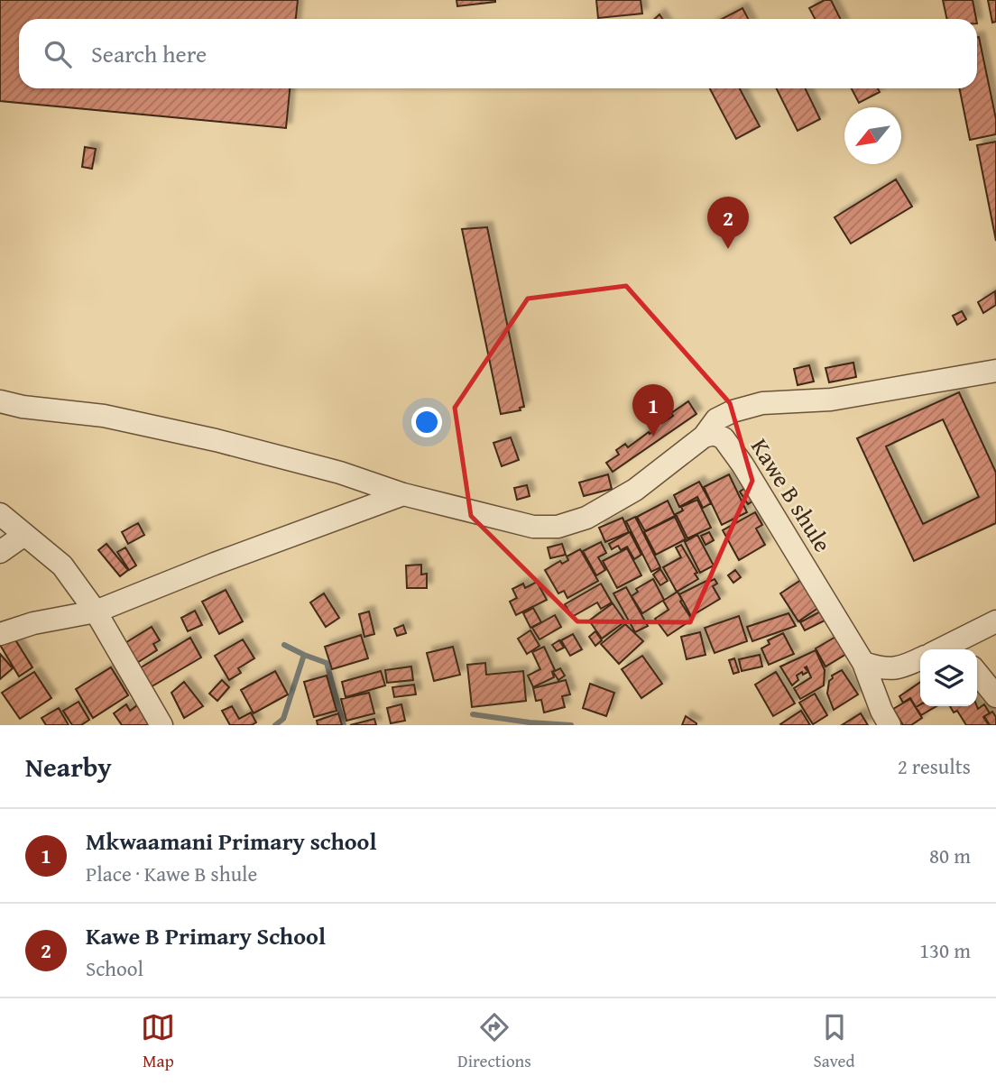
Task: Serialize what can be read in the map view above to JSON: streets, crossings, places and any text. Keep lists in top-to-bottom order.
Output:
{
  "streets": {
    "street": ["Kawe B shule"]
  },
  "north": "bottom left",
  "page": {
    "search": "Search here",
    "pins": ["2", "1"],
    "heading": ["Nearby", "2 results"],
    "list": [
      {
        "mark": "1",
        "name": "Mkwaamani Primary school",
        "note": "Place · Kawe B shule",
        "value": "80 m"
      },
      {
        "mark": "2",
        "name": "Kawe B Primary School",
        "note": "School",
        "value": "130 m"
      }
    ],
    "nav": ["Map", "Directions", "Saved"]
  }
}
